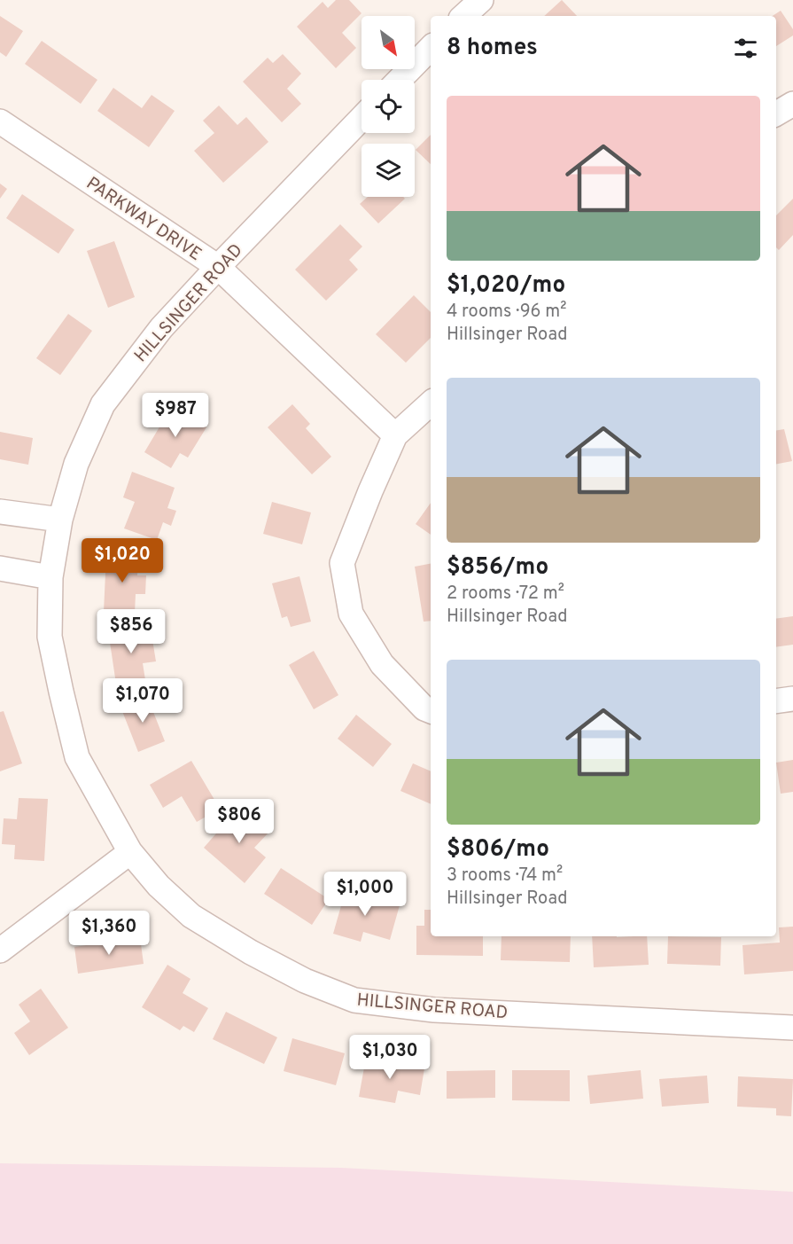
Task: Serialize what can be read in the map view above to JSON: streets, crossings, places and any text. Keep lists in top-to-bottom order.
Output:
{
  "streets": {
    "street": ["PARKWAY DRIVE", "HILLSINGER ROAD"]
  },
  "crossings": [
    ["PARKWAY DRIVE", "HILLSINGER ROAD"]
  ],
  "north": "bottom right",
  "page": {
    "heading": "8 homes",
    "list": [
      {
        "name": "$1,020/mo",
        "note": "4 rooms · 96 m² · Hillsinger Road"
      },
      {
        "name": "$856/mo",
        "note": "2 rooms · 72 m² · Hillsinger Road"
      },
      {
        "name": "$806/mo",
        "note": "3 rooms · 74 m² · Hillsinger Road"
      }
    ],
    "price": [
      "$987",
      "$1,020",
      "$856",
      "$1,070",
      "$806",
      "$1,000",
      "$1,360",
      "$1,030"
    ]
  }
}
